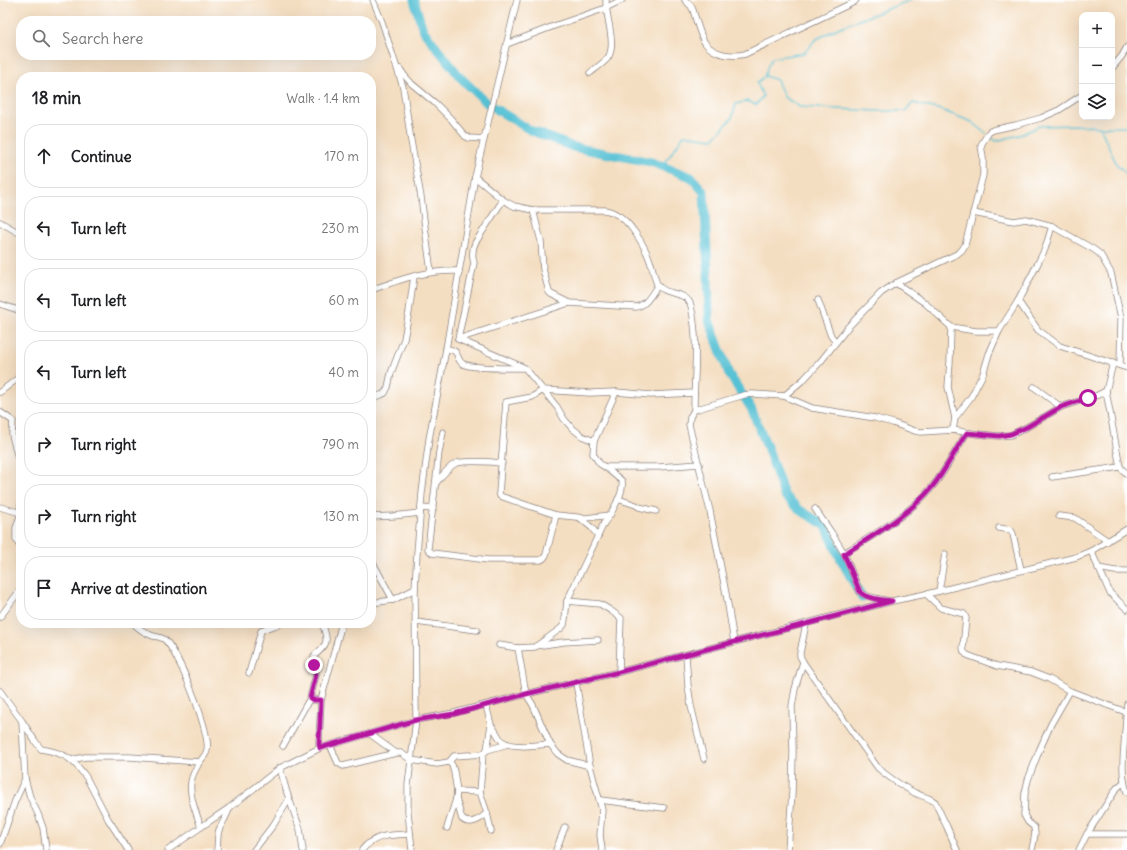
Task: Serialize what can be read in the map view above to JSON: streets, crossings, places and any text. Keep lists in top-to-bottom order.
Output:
{
  "page": {
    "map_buttons": ["+", "−"],
    "search": "Search here",
    "heading": ["18 min", "Walk · 1.4 km"],
    "list": [
      ["Continue", "170 m"],
      ["Turn left", "230 m"],
      ["Turn left", "60 m"],
      ["Turn left", "40 m"],
      ["Turn right", "790 m"],
      ["Turn right", "130 m"],
      "Arrive at destination"
    ]
  }
}
